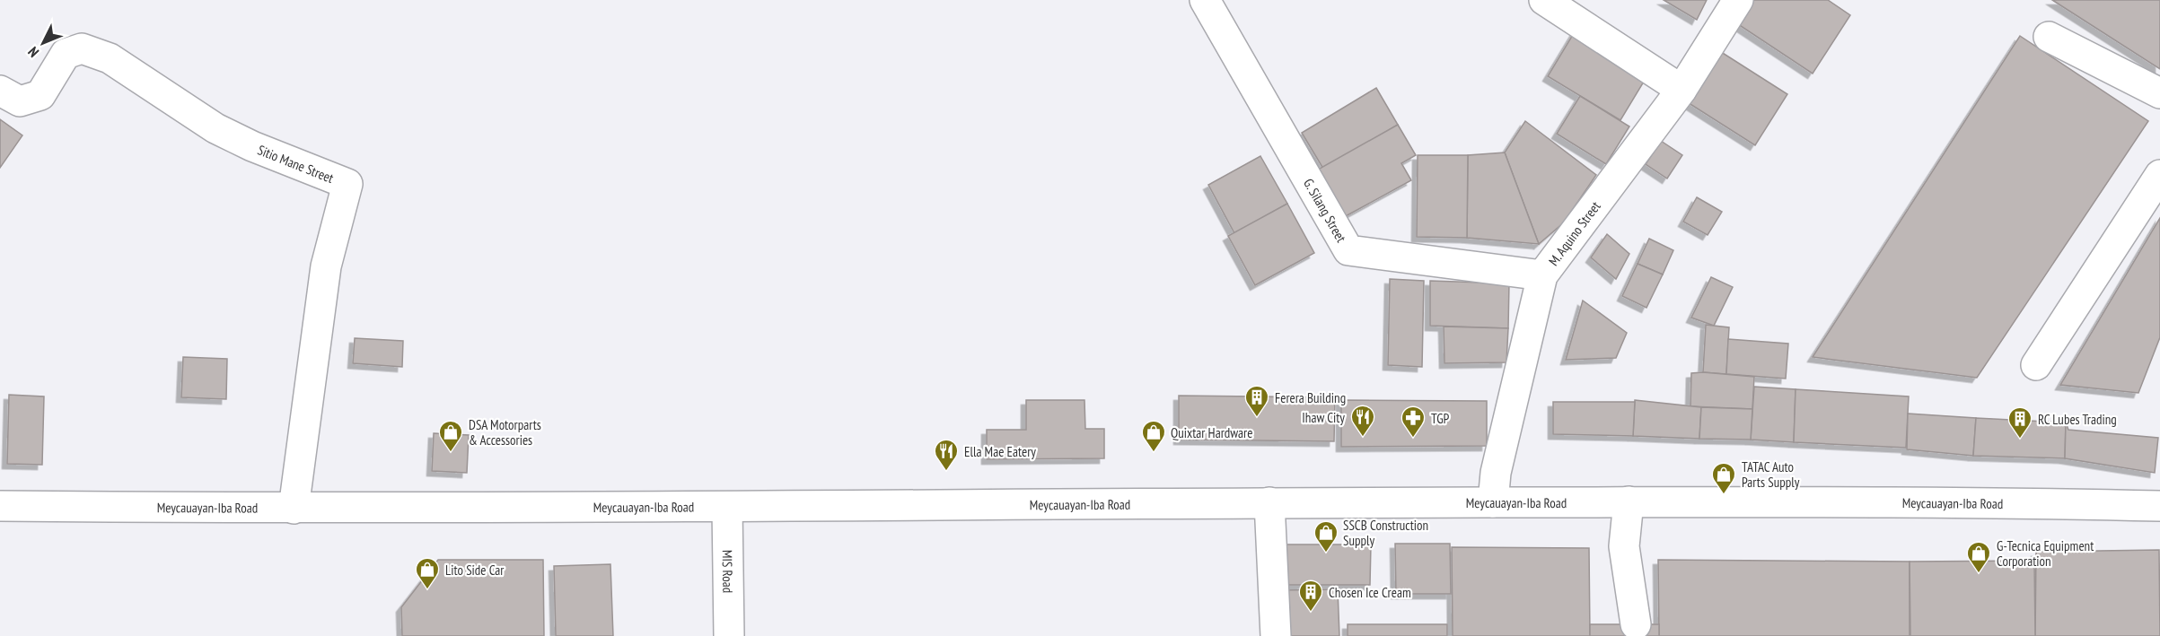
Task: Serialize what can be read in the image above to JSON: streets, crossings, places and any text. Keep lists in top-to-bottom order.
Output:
{
  "streets": {
    "street": [
      "Sitio Mane Street",
      "G. Silang Street",
      "M. Aquino Street",
      "Meycauayan-Iba Road",
      "MIS Road"
    ]
  },
  "crossings": [
    ["Sitio Mane Street", "Meycauayan-Iba Road"],
    ["G. Silang Street", "M. Aquino Street"],
    ["M. Aquino Street", "Meycauayan-Iba Road"],
    ["Meycauayan-Iba Road", "MIS Road"]
  ],
  "places": {
    "building": ["Ferera Building", "RC Lubes Trading", "Chosen Ice Cream"],
    "restaurant": ["Ihaw City", "Ella Mae Eatery"],
    "pharmacy": ["TGP"],
    "shop": [
      "DSA Motorparts & Accessories",
      "Quixtar Hardware",
      "TATAC Auto Parts Supply",
      "SSCB Construction Supply",
      "G-Tecnica Equipment Corporation",
      "Lito Side Car"
    ]
  },
  "north": "bottom left"
}
